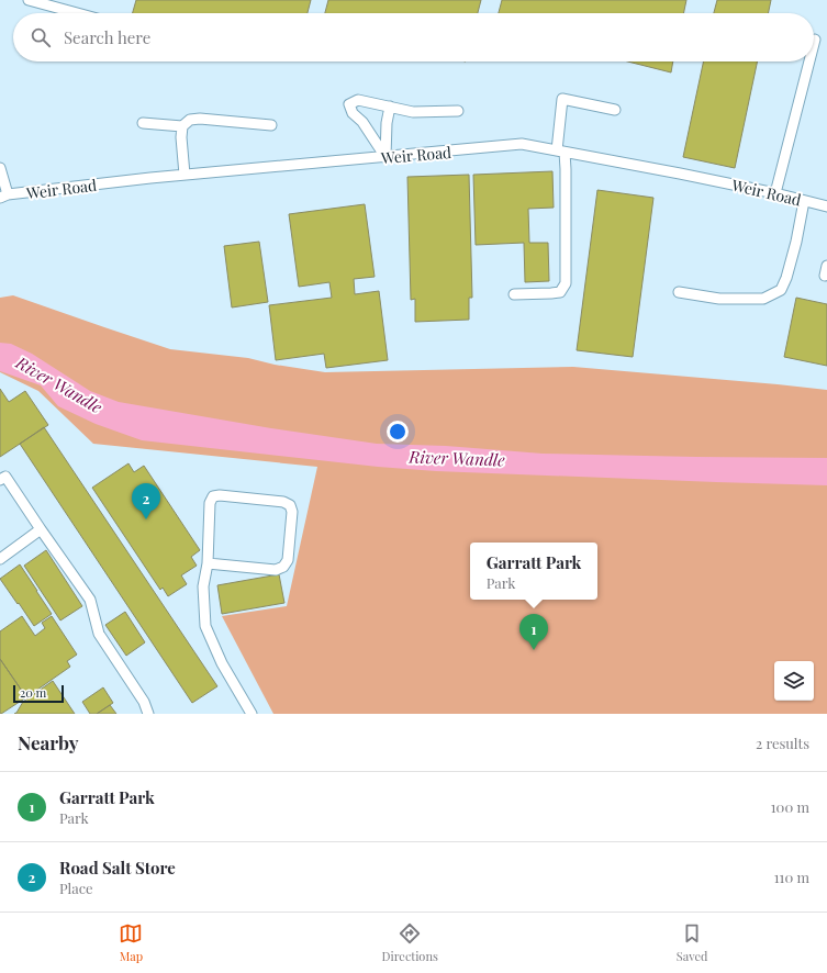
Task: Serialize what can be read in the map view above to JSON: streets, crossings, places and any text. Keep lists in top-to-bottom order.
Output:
{
  "streets": {
    "lane": ["Weir Road"]
  },
  "water": ["River Wandle"],
  "scale_bar": "20 m",
  "page": {
    "search": "Search here",
    "pins": ["2", "1"],
    "popup": ["Garratt Park", "Park"],
    "scale": "20 m",
    "heading": ["Nearby", "2 results"],
    "list": [
      {
        "mark": "1",
        "name": "Garratt Park",
        "note": "Park",
        "value": "100 m"
      },
      {
        "mark": "2",
        "name": "Road Salt Store",
        "note": "Place",
        "value": "110 m"
      }
    ],
    "nav": ["Map", "Directions", "Saved"]
  }
}
